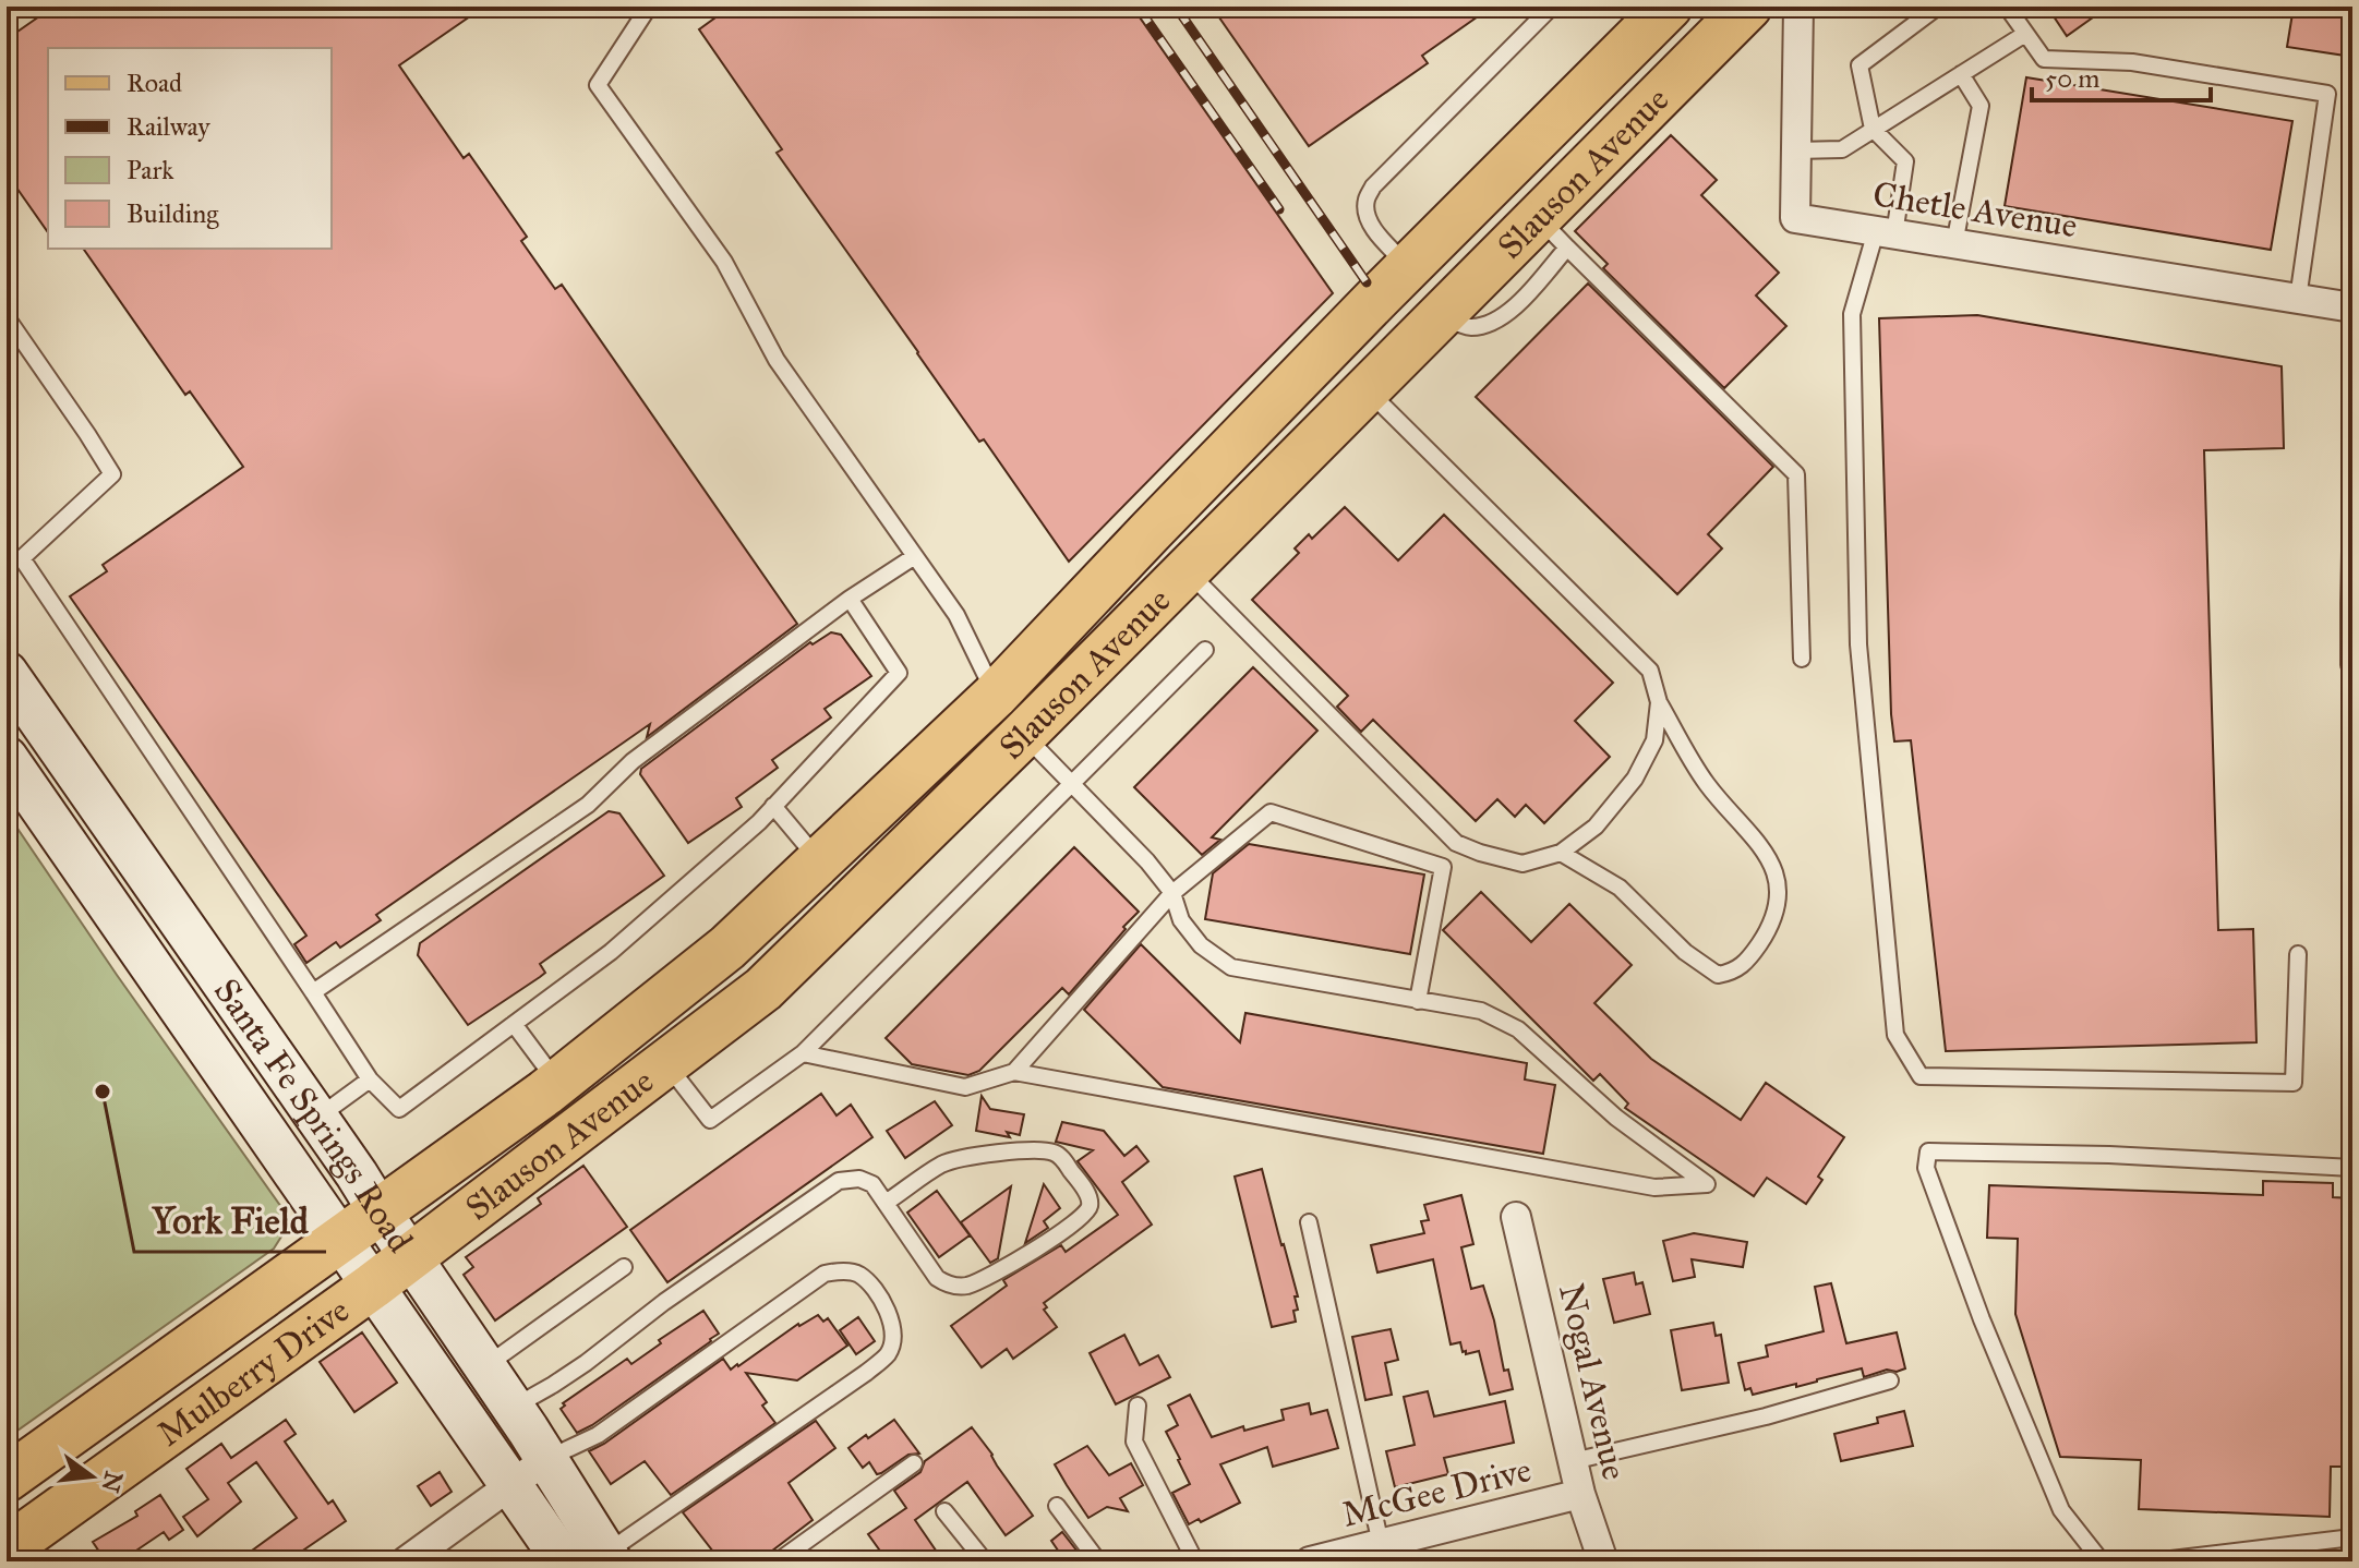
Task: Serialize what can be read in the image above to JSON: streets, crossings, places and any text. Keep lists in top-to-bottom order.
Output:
{
  "streets": {
    "main road": ["Slauson Avenue", "Santa Fe Springs Road", "Mulberry Drive"],
    "street": ["Chetle Avenue", "Nogal Avenue", "McGee Drive"]
  },
  "crossings": [
    ["Slauson Avenue", "Santa Fe Springs Road"],
    ["Slauson Avenue", "Mulberry Drive"],
    ["Santa Fe Springs Road", "Mulberry Drive"],
    ["Nogal Avenue", "McGee Drive"]
  ],
  "places": ["York Field"],
  "legend": [
    "Road",
    "Railway",
    "Park",
    "Building"
  ],
  "scale_bar": "50 m",
  "north": "right"
}
